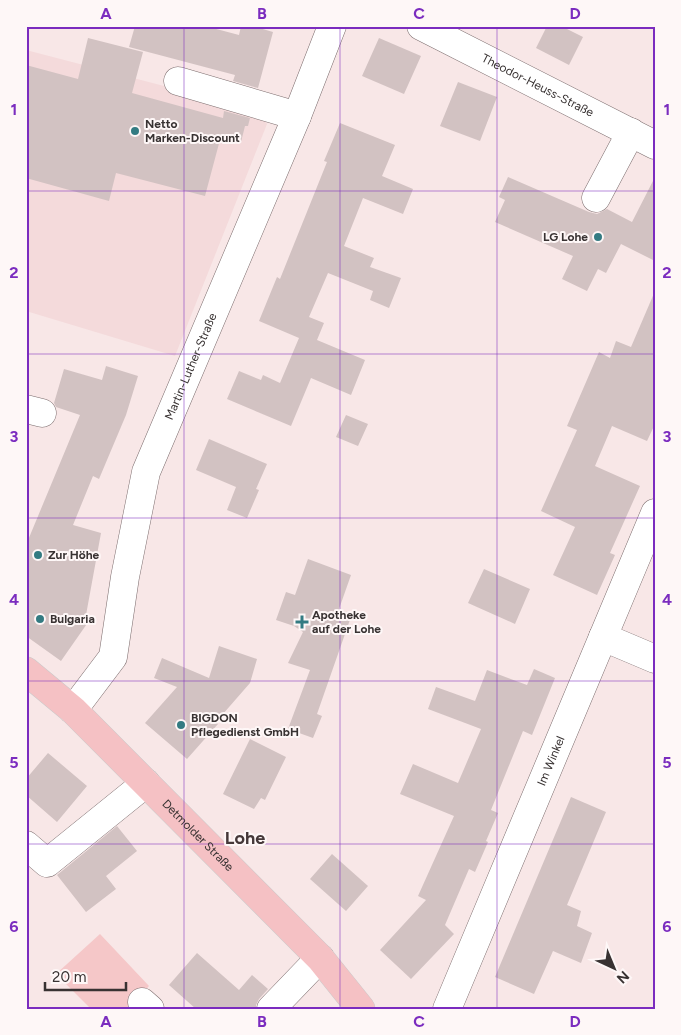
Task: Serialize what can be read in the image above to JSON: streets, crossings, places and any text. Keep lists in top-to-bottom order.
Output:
{
  "streets": {
    "main road": ["Detmolder Straße"],
    "street": ["Theodor-Heuss-Straße", "Martin-Luther-Straße", "Im Winkel"]
  },
  "crossings": [
    ["Martin-Luther-Straße", "Detmolder Straße"]
  ],
  "districts": ["Lohe"],
  "places": {
    "other": [
      "Netto Marken-Discount",
      "LG Lohe",
      "Zur Höhe",
      "Bulgaria",
      "BIGDON Pflegedienst GmbH"
    ],
    "health": ["Apotheke auf der Lohe"]
  },
  "scale_bar": "20 m",
  "north": "bottom right",
  "grid": {
    "columns": [
      "A",
      "B",
      "C",
      "D"
    ],
    "rows": [
      "1",
      "2",
      "3",
      "4",
      "5",
      "6"
    ]
  }
}
